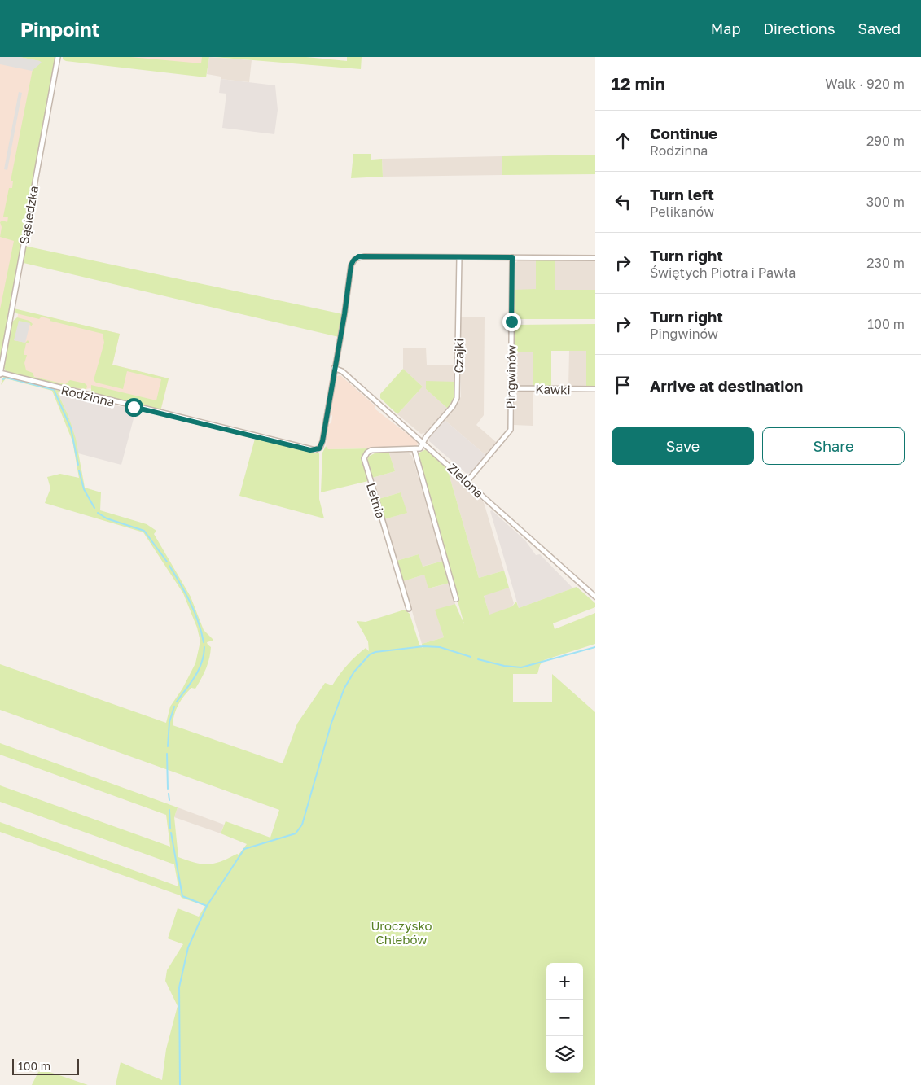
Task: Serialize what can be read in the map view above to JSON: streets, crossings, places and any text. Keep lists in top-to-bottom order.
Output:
{
  "streets": {
    "street": [
      "Sąsiedzka",
      "Czajki",
      "Pingwinów",
      "Kawki",
      "Rodzinna",
      "Zielona",
      "Letnia"
    ]
  },
  "crossings": [
    ["Sąsiedzka", "Rodzinna"],
    ["Czajki", "Zielona"],
    ["Pingwinów", "Kawki"],
    ["Pingwinów", "Zielona"],
    ["Rodzinna", "Zielona"]
  ],
  "parks": ["Uroczysko Chlebów"],
  "scale_bar": "100 m",
  "page": {
    "header": "Pinpoint",
    "nav": ["Map", "Directions", "Saved"],
    "heading": ["12 min", "Walk · 920 m"],
    "list": [
      ["Continue", "Rodzinna", "290 m"],
      ["Turn left", "Pelikanów", "300 m"],
      ["Turn right", "Świętych Piotra i Pawła", "230 m"],
      ["Turn right", "Pingwinów", "100 m"],
      "Arrive at destination"
    ],
    "buttons": ["Save", "Share"],
    "map_buttons": ["+", "−"],
    "scale": "100 m"
  }
}
